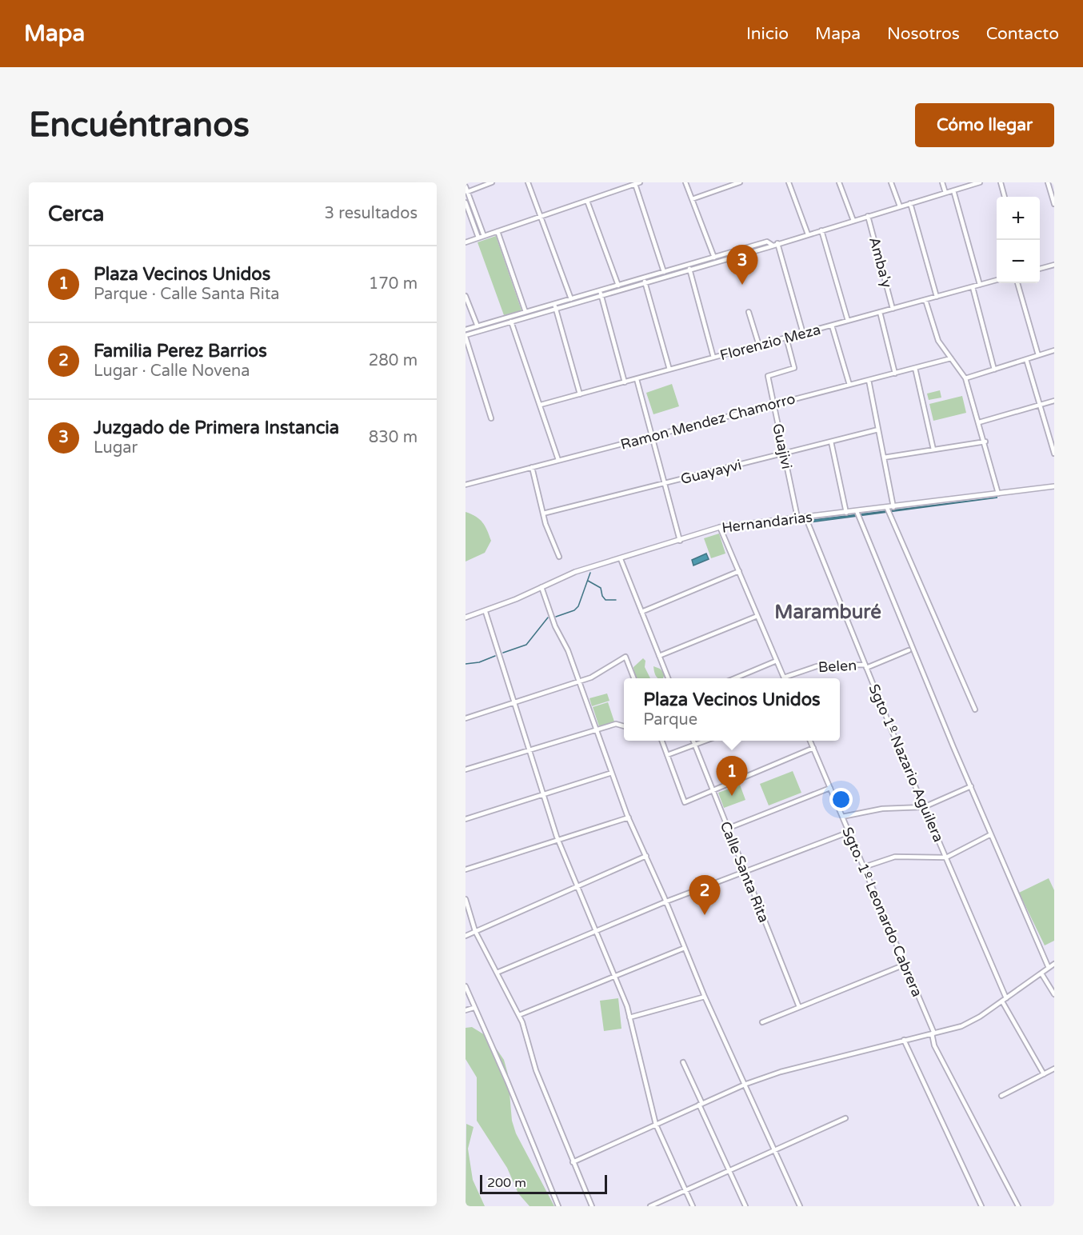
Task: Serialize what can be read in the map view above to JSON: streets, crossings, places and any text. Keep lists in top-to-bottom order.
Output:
{
  "streets": {
    "street": [
      "Amba'y",
      "Florenzio Meza",
      "Ramon Mendez Chamorro",
      "Guajivi",
      "Guayayvi",
      "Hernandarias",
      "Belen",
      "Sgto 1º Nazario Aguilera",
      "Calle Santa Rita",
      "Sgto. 1º Leonardo Cabrera"
    ]
  },
  "crossings": [
    ["Amba'y", "Florenzio Meza"],
    ["Florenzio Meza", "Guajivi"],
    ["Ramon Mendez Chamorro", "Guajivi"],
    ["Guajivi", "Guayayvi"],
    ["Guajivi", "Hernandarias"],
    ["Hernandarias", "Sgto 1º Nazario Aguilera"],
    ["Belen", "Sgto 1º Nazario Aguilera"]
  ],
  "districts": ["Maramburé"],
  "scale_bar": "200 m",
  "page": {
    "header": "Mapa",
    "nav": [
      "Inicio",
      "Mapa",
      "Nosotros",
      "Contacto"
    ],
    "buttons": "Cómo llegar",
    "title": "Encuéntranos",
    "heading": ["Cerca", "3 resultados"],
    "map_buttons": ["+", "−"],
    "list": [
      {
        "mark": "1",
        "name": "Plaza Vecinos Unidos",
        "note": "Parque · Calle Santa Rita",
        "value": "170 m"
      },
      {
        "mark": "2",
        "name": "Familia Perez Barrios",
        "note": "Lugar · Calle Novena",
        "value": "280 m"
      },
      {
        "mark": "3",
        "name": "Juzgado de Primera Instancia",
        "note": "Lugar",
        "value": "830 m"
      }
    ],
    "pins": ["3", "1", "2"],
    "popup": ["Plaza Vecinos Unidos", "Parque"],
    "scale": "200 m"
  }
}
